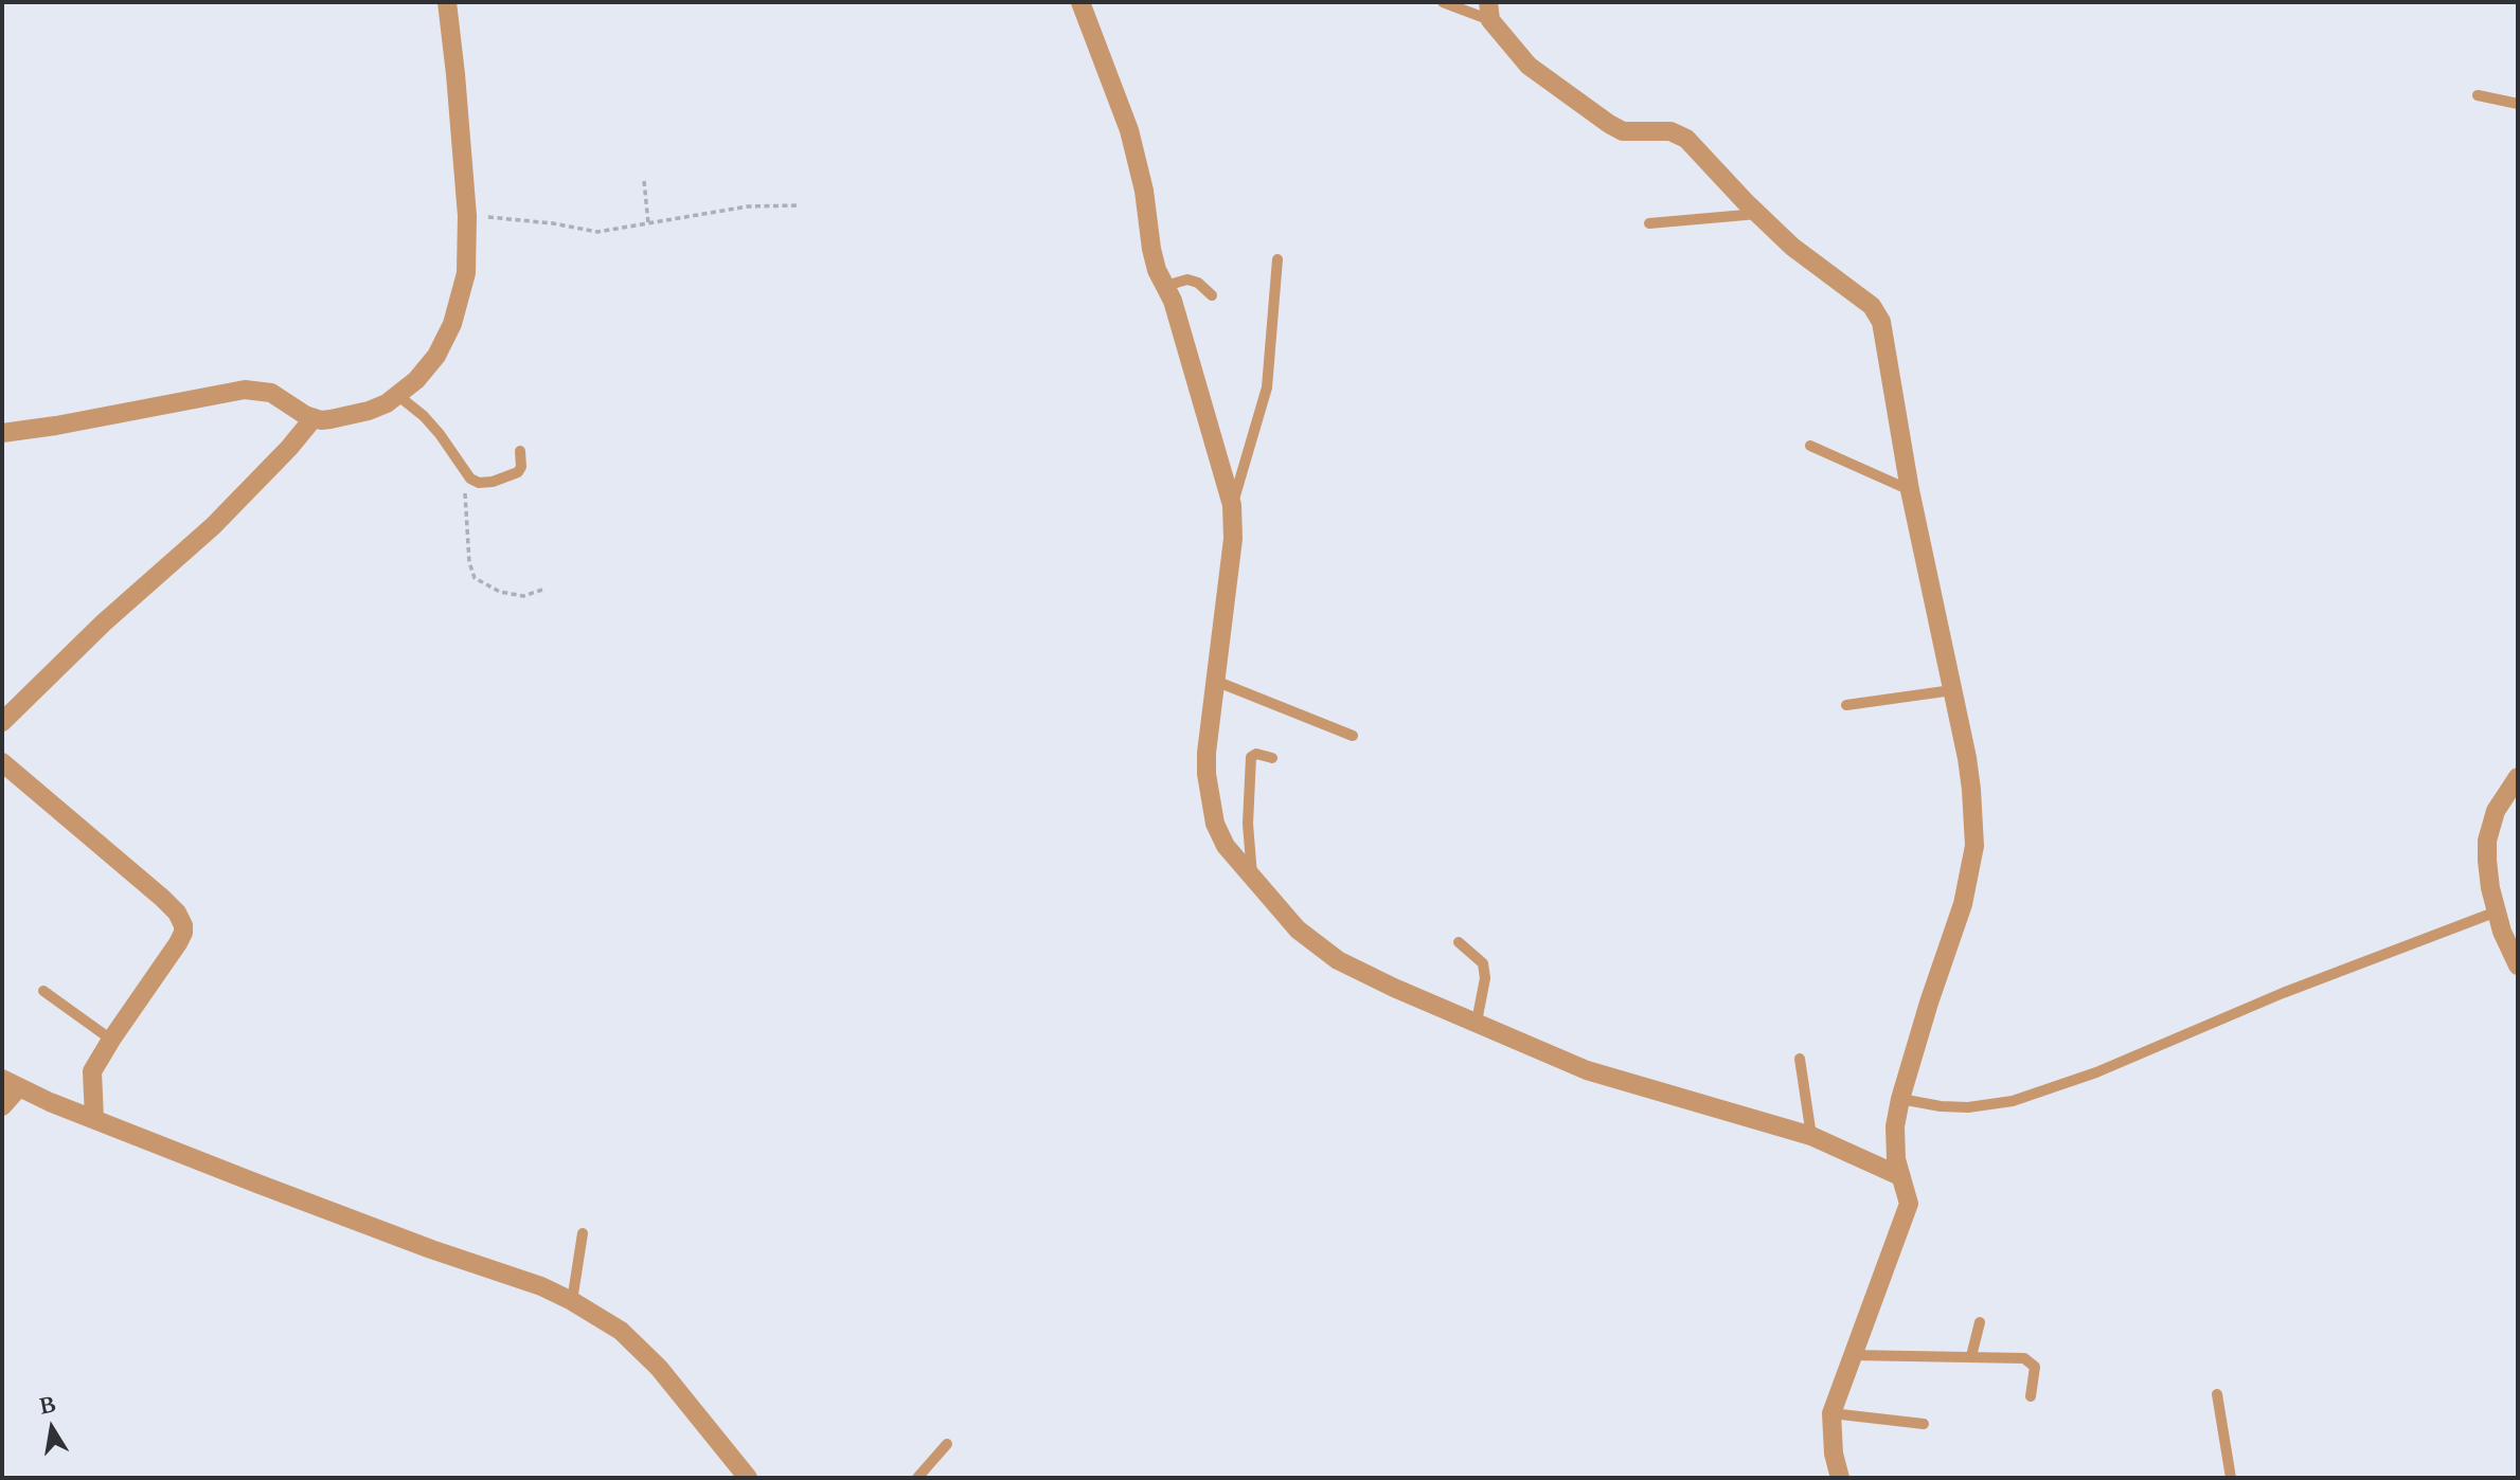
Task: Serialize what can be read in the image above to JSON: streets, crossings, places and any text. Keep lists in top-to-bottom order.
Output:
{
  "north": "top"
}
